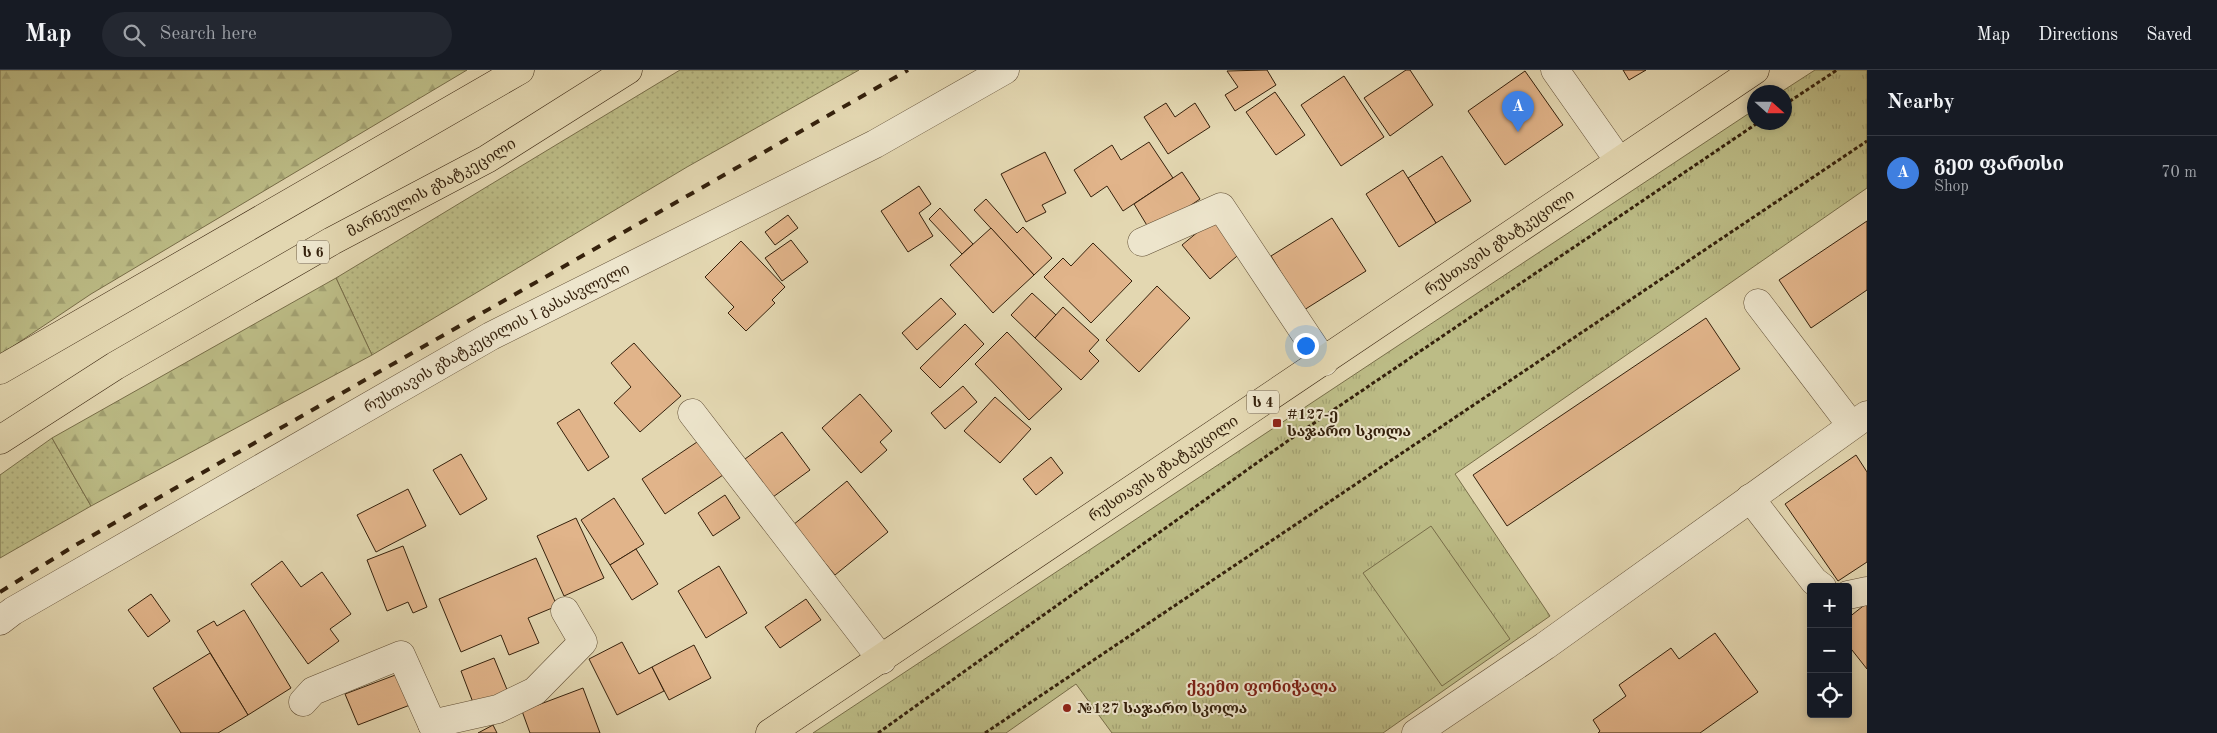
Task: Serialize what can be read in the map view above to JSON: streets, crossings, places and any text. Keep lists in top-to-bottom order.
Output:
{
  "streets": {
    "highway": [
      "მარნეულის გზატკეცილი",
      "რუსთავის გზატკეცილი",
      "ს 6",
      "ს 4"
    ],
    "street": ["რუსთავის გზატკეცილის I გასასვლელი"]
  },
  "districts": ["ქვემო ფონიჭალა"],
  "places": {
    "transit": ["#127-ე საჯარო სკოლა"],
    "other": ["№127 საჯარო სკოლა"]
  },
  "north": "right",
  "page": {
    "header": "Map",
    "search": "Search here",
    "nav": ["Map", "Directions", "Saved"],
    "heading": "Nearby",
    "pins": "A",
    "list": [
      {
        "mark": "A",
        "name": "გეთ ფართსი",
        "note": "Shop",
        "value": "70 m"
      }
    ],
    "map_buttons": ["+", "−"]
  }
}
